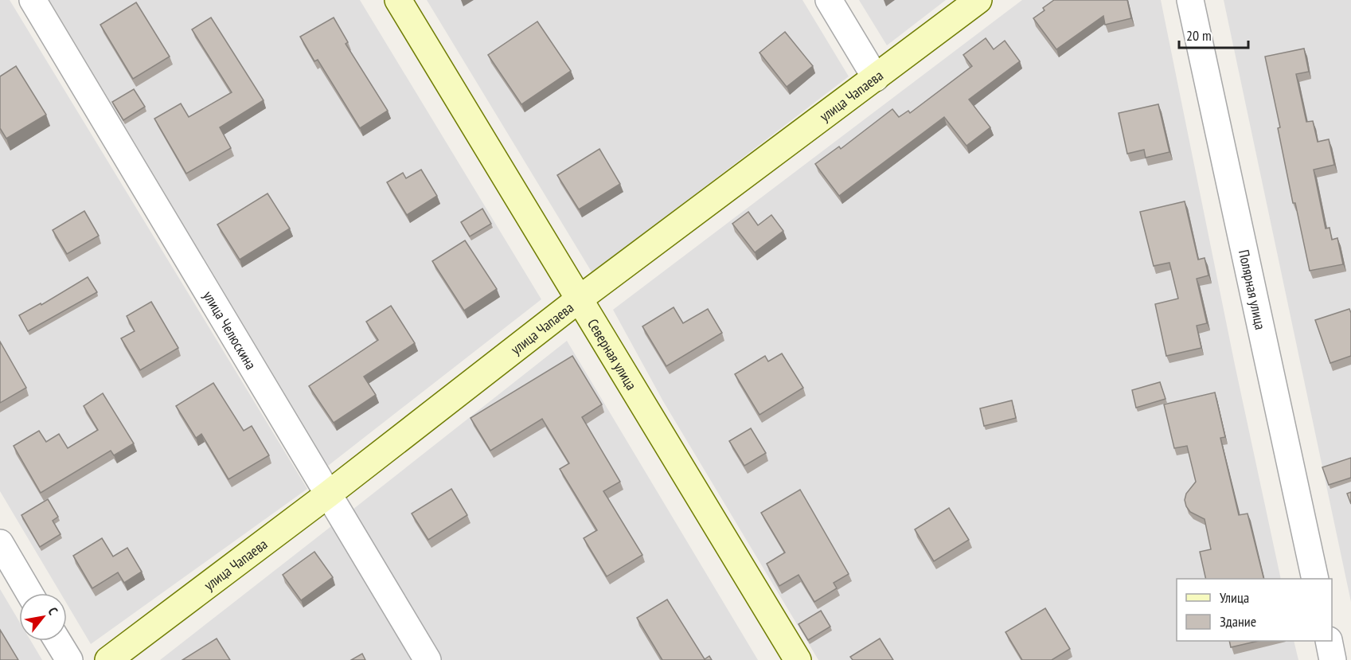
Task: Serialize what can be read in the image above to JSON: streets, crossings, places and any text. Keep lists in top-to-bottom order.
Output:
{
  "streets": {
    "street": [
      "улица Чапаева",
      "Полярная улица",
      "улица Челюскина",
      "Северная улица"
    ]
  },
  "crossings": [
    ["улица Чапаева", "улица Челюскина"],
    ["улица Чапаева", "Северная улица"]
  ],
  "legend": ["Улица", "Здание"],
  "scale_bar": "20 m",
  "north": "top right"
}
